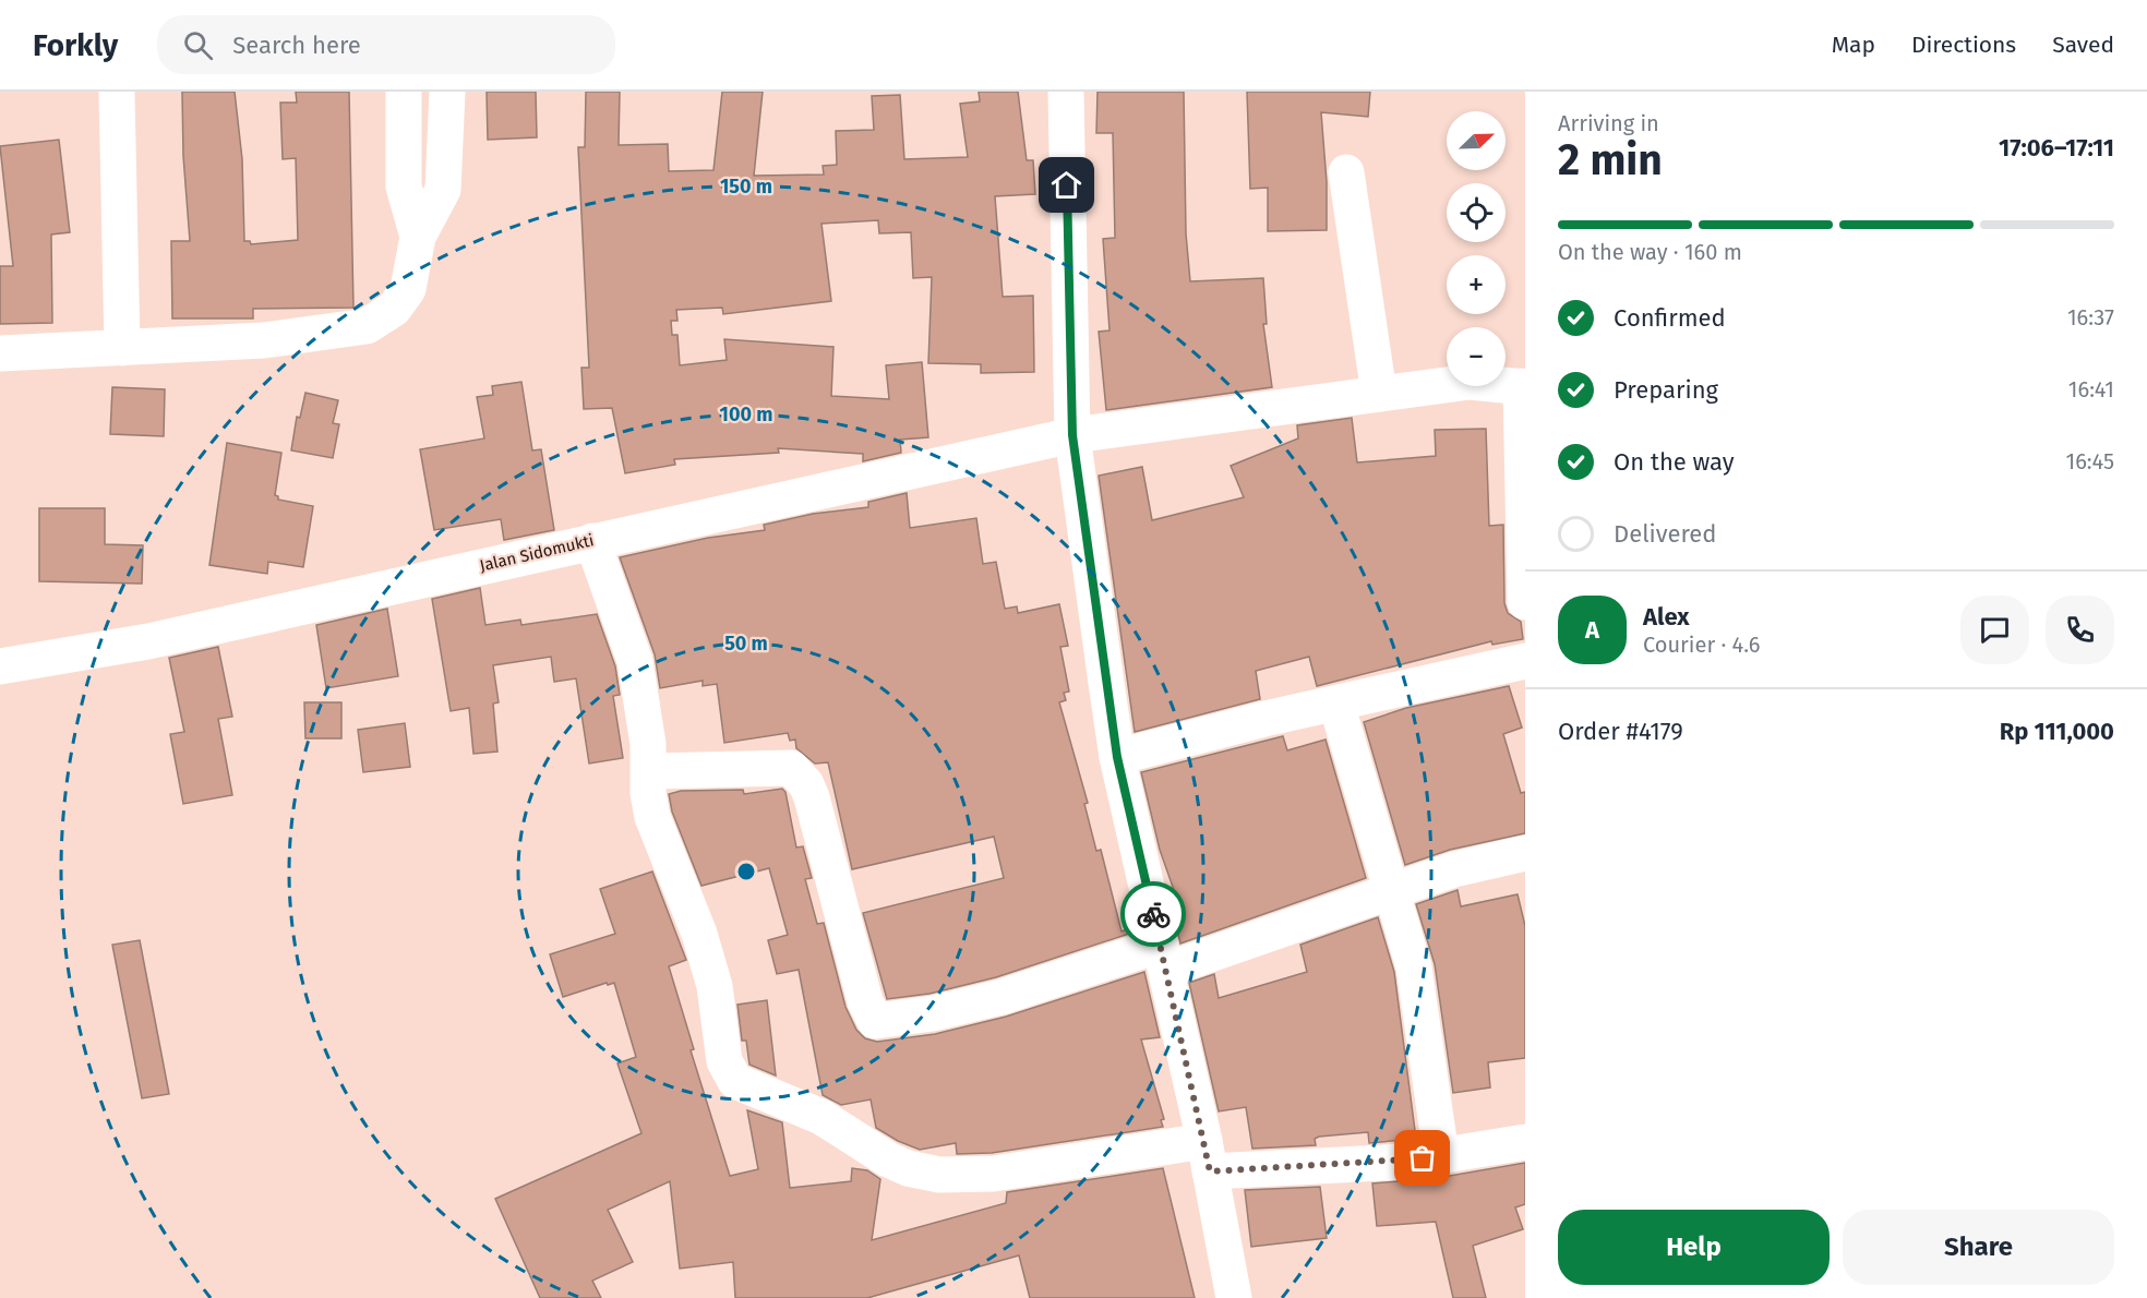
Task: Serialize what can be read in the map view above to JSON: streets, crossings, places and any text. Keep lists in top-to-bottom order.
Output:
{
  "streets": {
    "street": ["Jalan Sidomukti"]
  },
  "north": "top right",
  "page": {
    "header": "Forkly",
    "search": "Search here",
    "nav": ["Map", "Directions", "Saved"],
    "heading": ["2 min", "Arriving in", "17:06–17:11"],
    "panel": [
      "Alex",
      "Courier · 4.6",
      "Order #4179",
      "Rp 111,000"
    ],
    "map_buttons": ["+", "−"],
    "bar": "On the way · 160 m",
    "list": [
      ["Confirmed", "16:37"],
      ["Preparing", "16:41"],
      ["On the way", "16:45"],
      "Delivered"
    ],
    "round": "A",
    "buttons": ["Help", "Share"]
  },
  "rings": ["150 m", "100 m", "50 m"]
}
